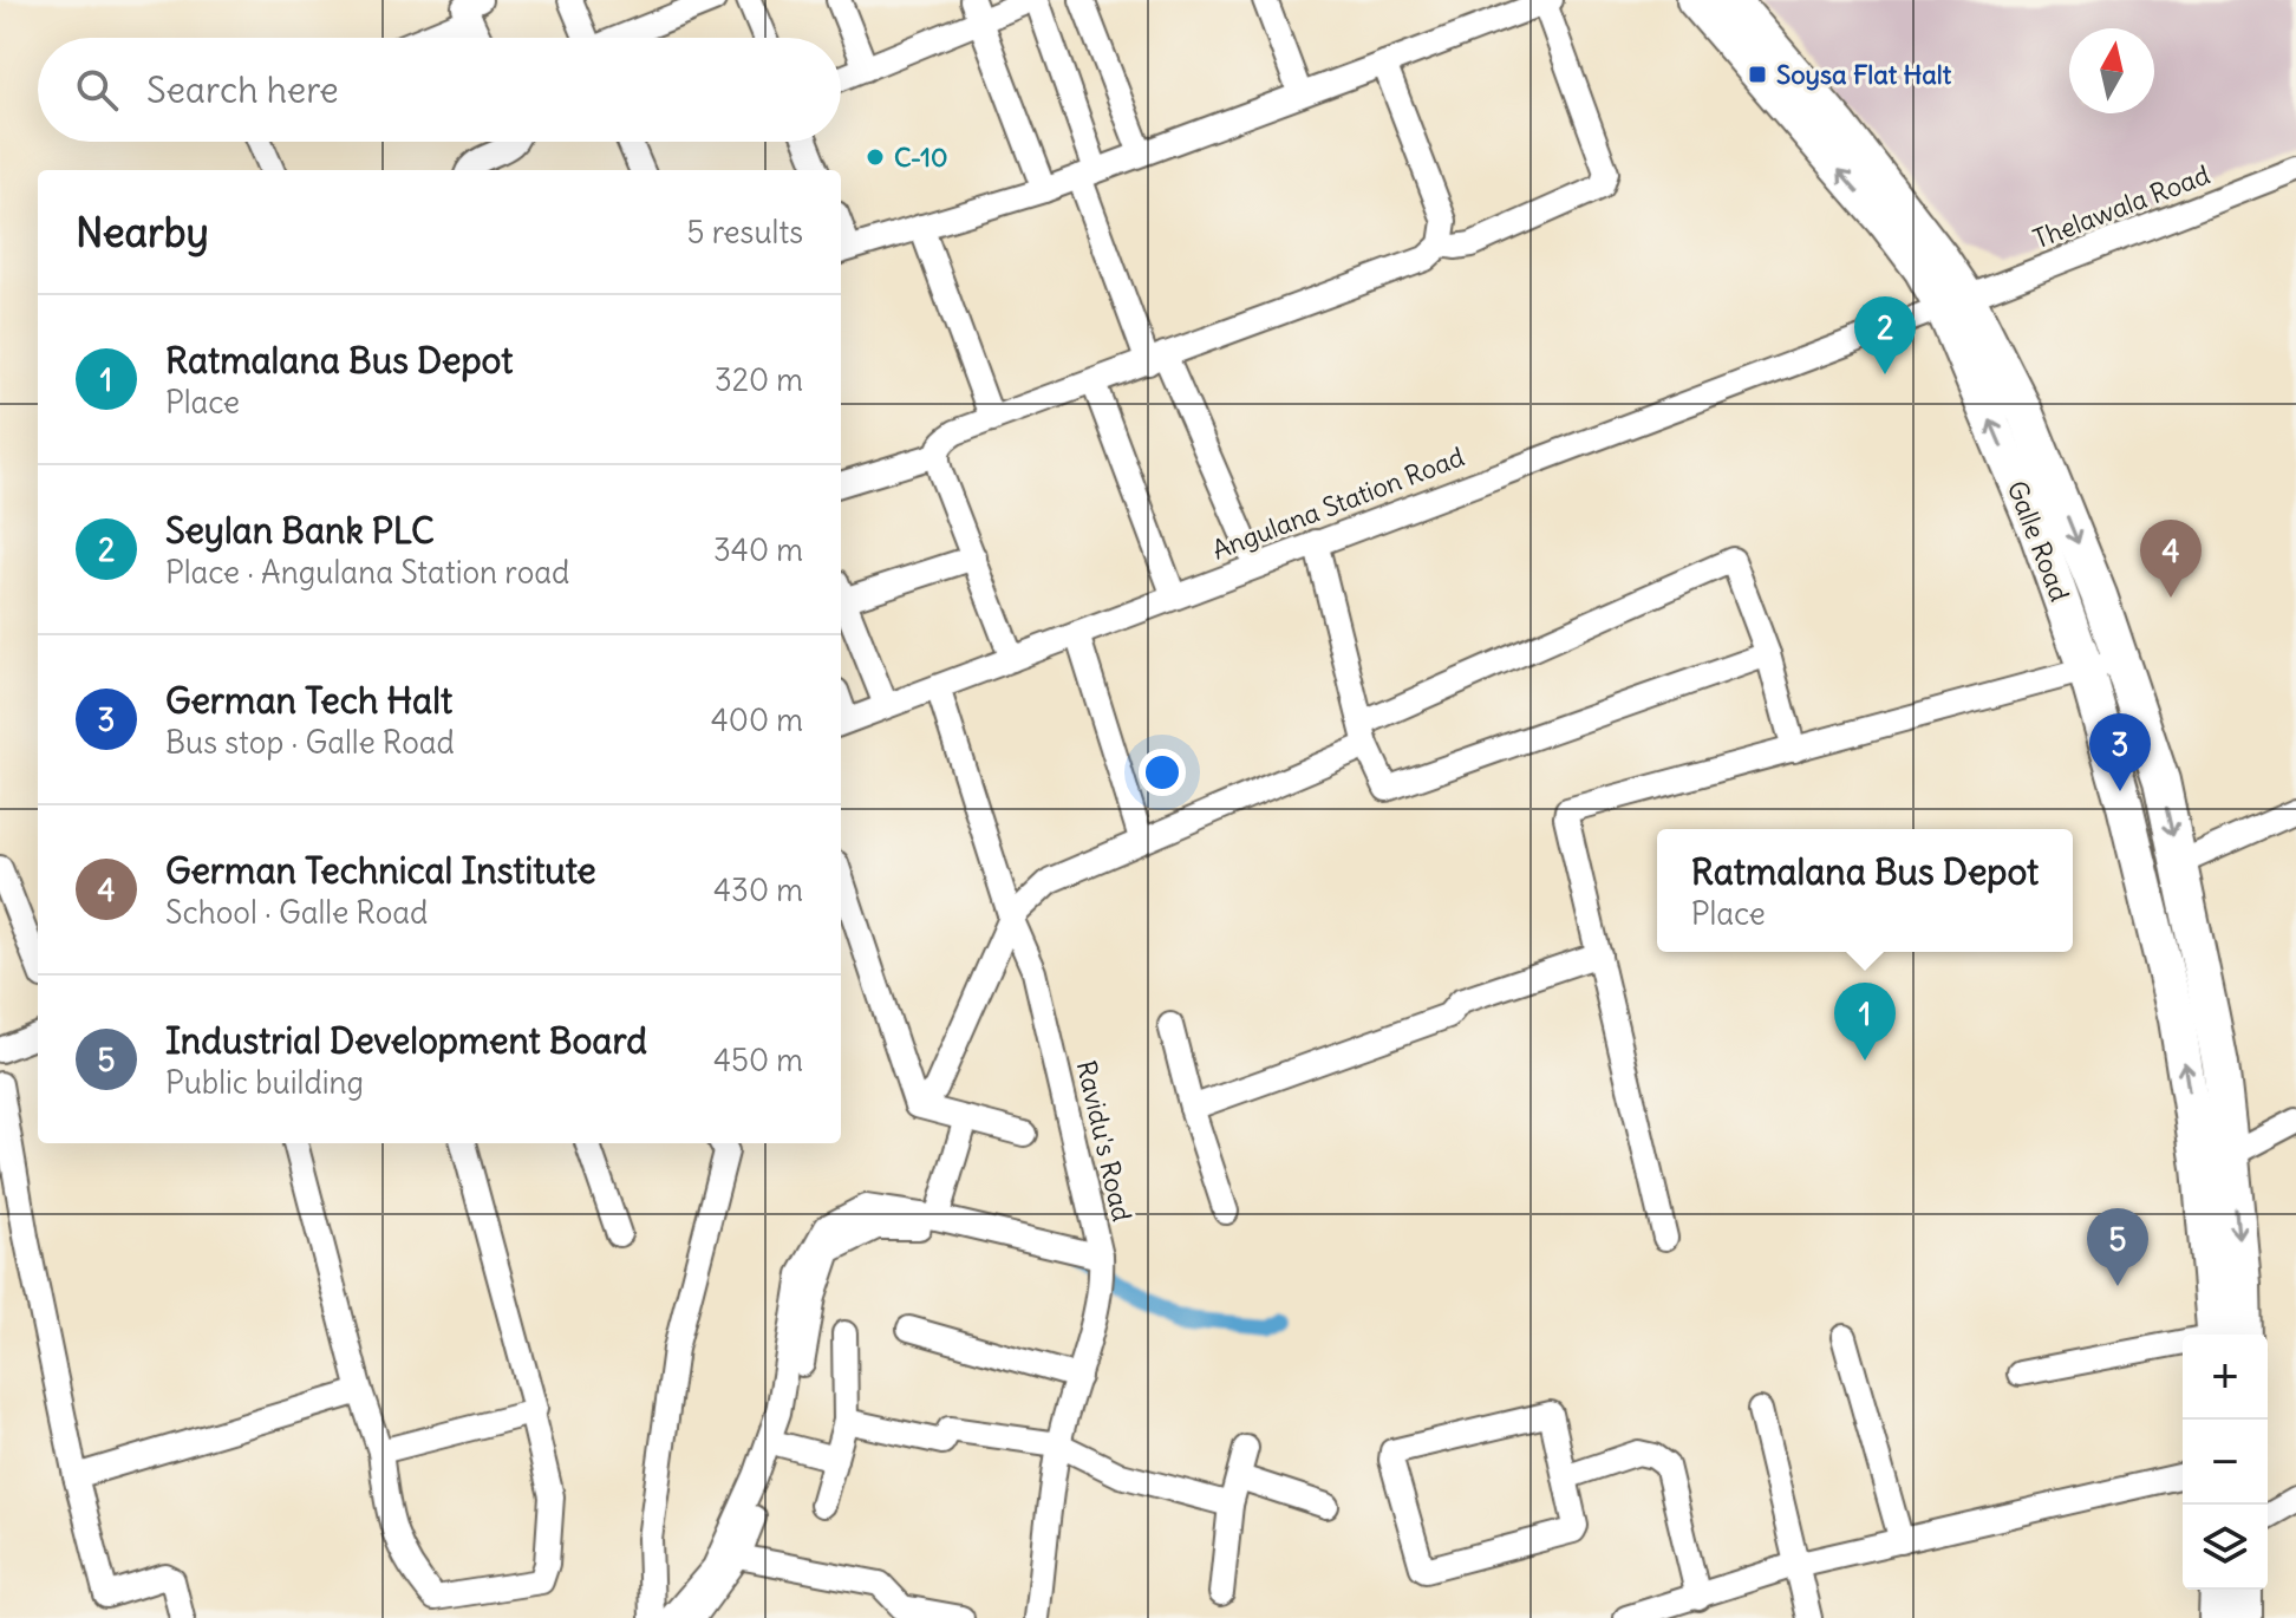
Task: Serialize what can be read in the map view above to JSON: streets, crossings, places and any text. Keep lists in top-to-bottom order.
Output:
{
  "streets": {
    "highway": ["Galle Road"],
    "street": ["Thelawala Road", "Angulana Station Road", "Ravidu's Road"]
  },
  "crossings": [
    ["Thelawala Road", "Angulana Station Road"],
    ["Thelawala Road", "Galle Road"],
    ["Angulana Station Road", "Galle Road"],
    ["Angulana Station Road", "Ravidu's Road"]
  ],
  "places": {
    "transit": ["Soysa Flat Halt"],
    "other": ["C-10"]
  },
  "north": "top",
  "page": {
    "search": "Search here",
    "heading": ["Nearby", "5 results"],
    "list": [
      {
        "mark": "1",
        "name": "Ratmalana Bus Depot",
        "note": "Place",
        "value": "320 m"
      },
      {
        "mark": "2",
        "name": "Seylan Bank PLC",
        "note": "Place · Angulana Station road",
        "value": "340 m"
      },
      {
        "mark": "3",
        "name": "German Tech Halt",
        "note": "Bus stop · Galle Road",
        "value": "400 m"
      },
      {
        "mark": "4",
        "name": "German Technical Institute",
        "note": "School · Galle Road",
        "value": "430 m"
      },
      {
        "mark": "5",
        "name": "Industrial Development Board",
        "note": "Public building",
        "value": "450 m"
      }
    ],
    "pins": [
      "2",
      "4",
      "3",
      "1",
      "5"
    ],
    "popup": ["Ratmalana Bus Depot", "Place"],
    "map_buttons": ["+", "−"]
  }
}
